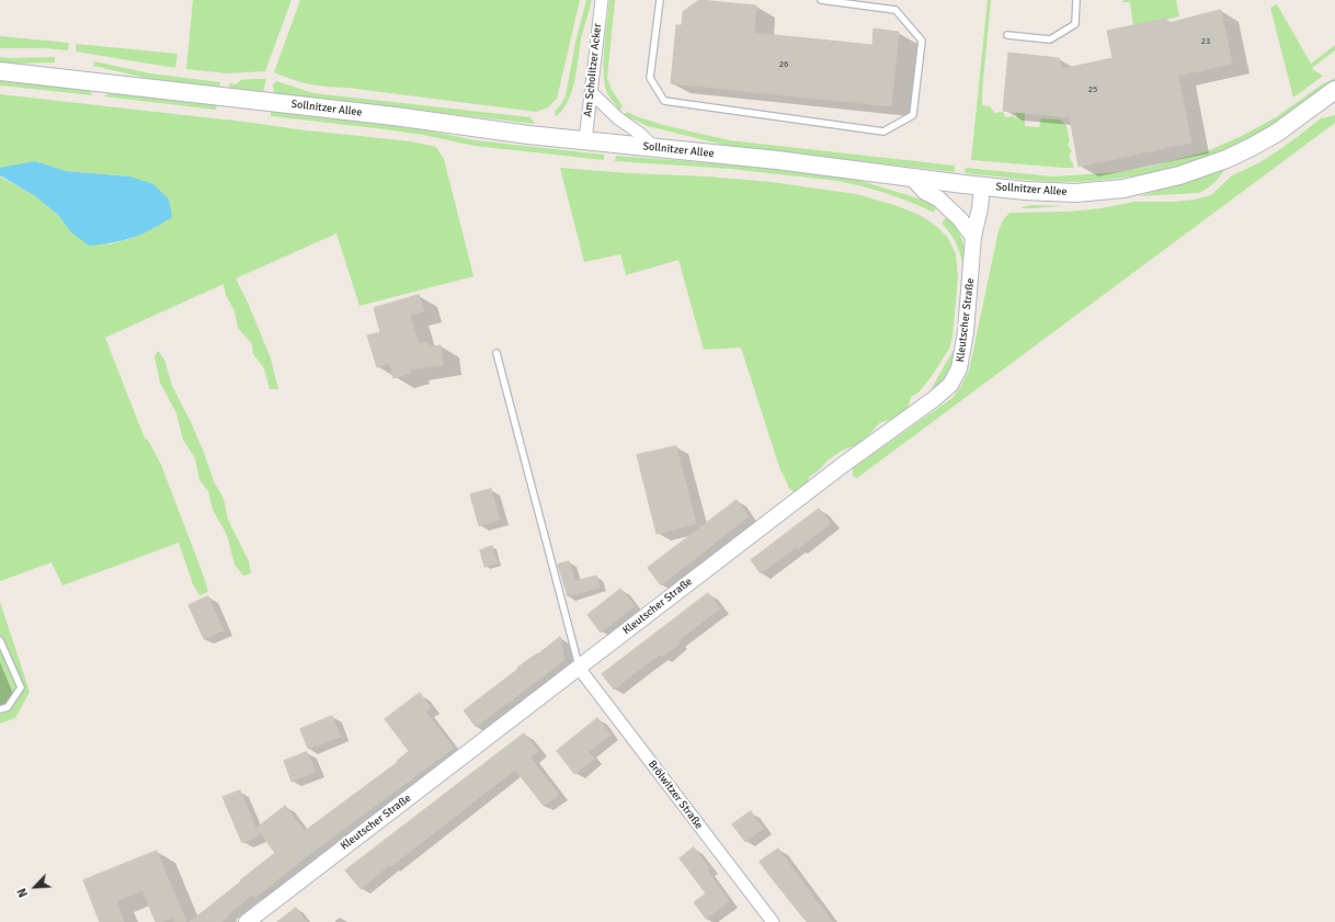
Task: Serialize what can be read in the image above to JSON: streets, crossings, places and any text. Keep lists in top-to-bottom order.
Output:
{
  "streets": {
    "main road": ["Sollnitzer Allee"],
    "street": ["Am Scholitzer Acker", "Kleutscher Straße", "Brölwitzer Straße"]
  },
  "crossings": [
    ["Am Scholitzer Acker", "Sollnitzer Allee"],
    ["Sollnitzer Allee", "Kleutscher Straße"],
    ["Kleutscher Straße", "Brölwitzer Straße"]
  ],
  "house_numbers": ["23", "26", "25"],
  "north": "bottom left"
}
